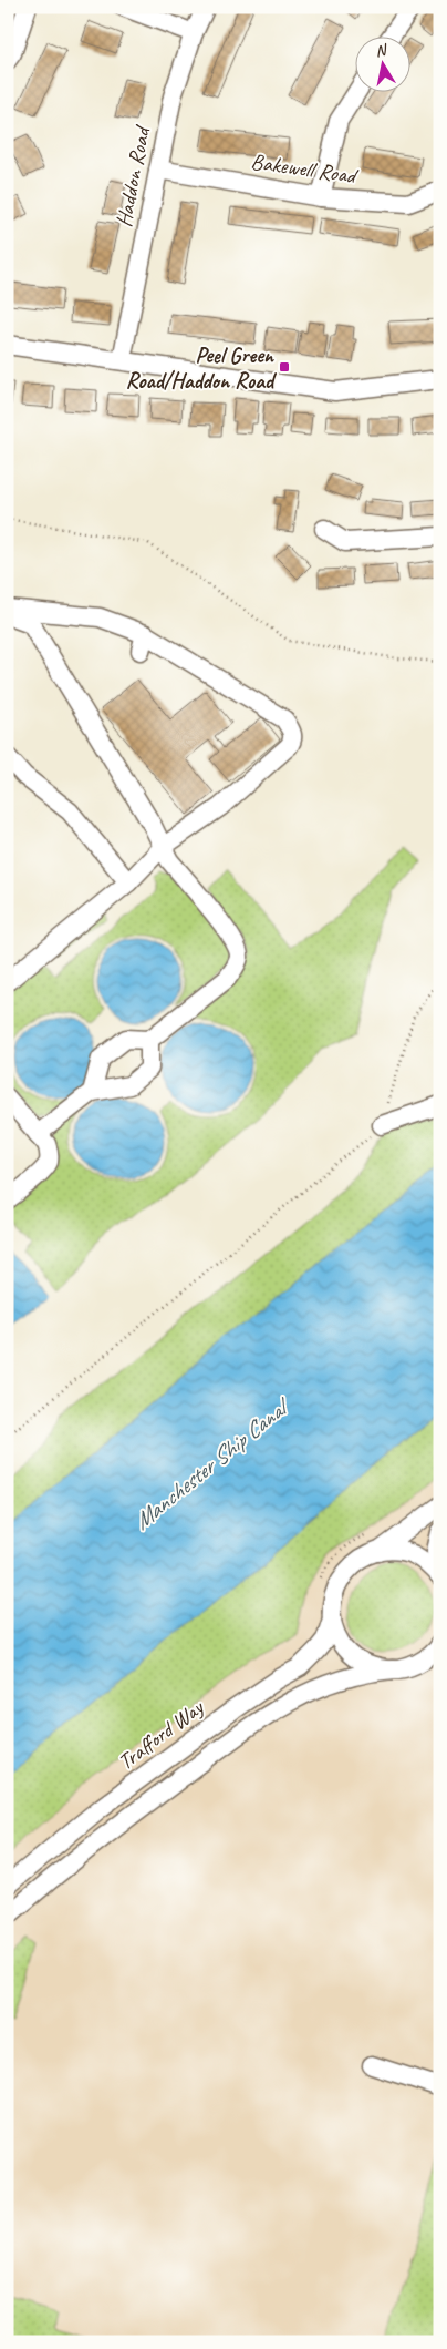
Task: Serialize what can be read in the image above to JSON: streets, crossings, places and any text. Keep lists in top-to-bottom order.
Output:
{
  "streets": {
    "street": ["Bakewell Road", "Haddon Road", "Trafford Way"]
  },
  "crossings": [
    ["Bakewell Road", "Haddon Road"]
  ],
  "water": ["Manchester Ship Canal"],
  "places": {
    "transit": ["Peel Green Road/Haddon Road"]
  },
  "north": "top"
}
